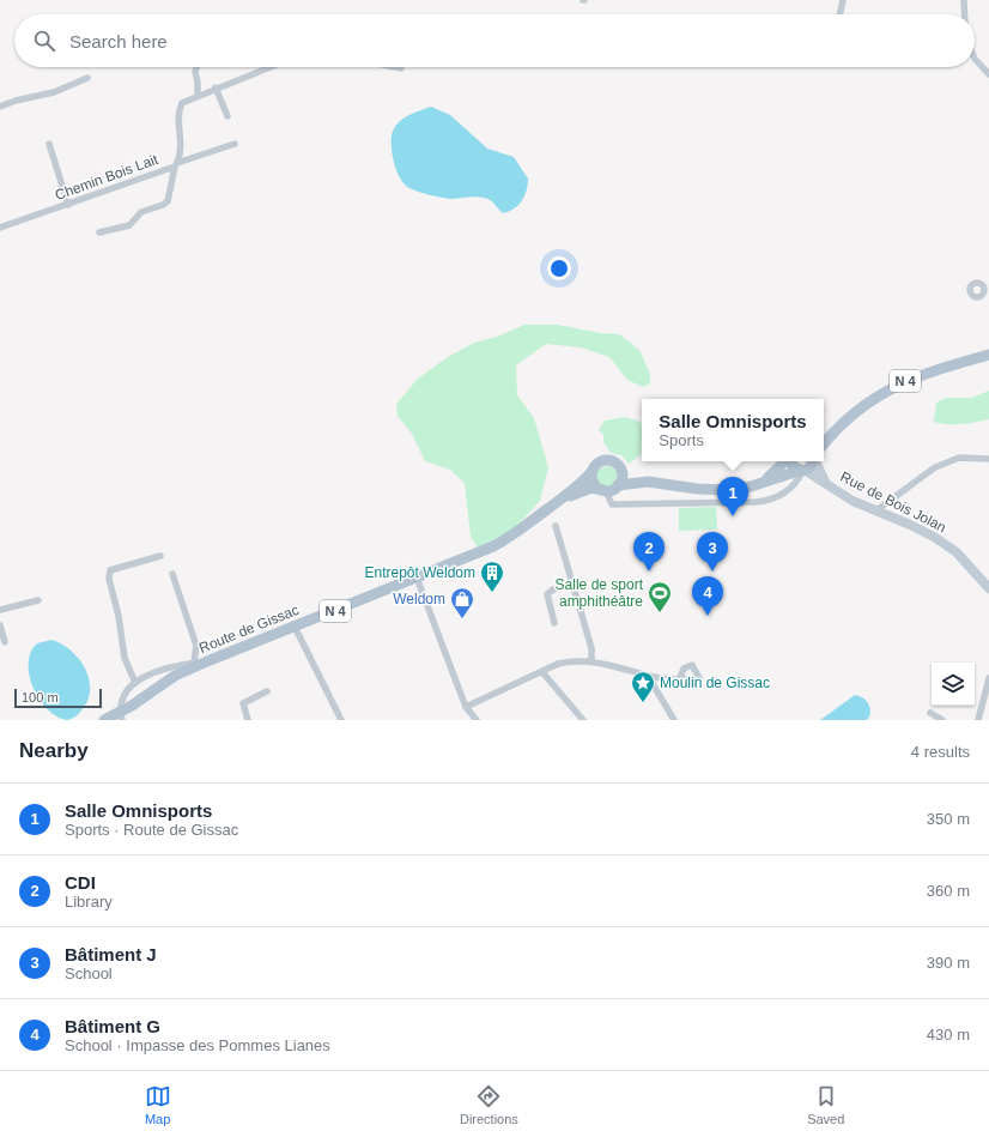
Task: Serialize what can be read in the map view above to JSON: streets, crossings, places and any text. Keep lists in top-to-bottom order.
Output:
{
  "streets": {
    "main road": ["N 4", "Route de Gissac"],
    "street": ["Chemin Bois Lait", "Rue de Bois Jolan"]
  },
  "crossings": [
    ["N 4", "Rue de Bois Jolan"],
    ["N 4", "Route de Gissac"]
  ],
  "places": {
    "building": ["Entrepôt Weldom"],
    "sports": ["Salle de sport amphithéâtre"],
    "shop": ["Weldom"],
    "place": ["Moulin de Gissac"]
  },
  "scale_bar": "100 m",
  "page": {
    "search": "Search here",
    "popup": ["Salle Omnisports", "Sports"],
    "pins": [
      "1",
      "2",
      "3",
      "4"
    ],
    "scale": "100 m",
    "heading": ["Nearby", "4 results"],
    "list": [
      {
        "mark": "1",
        "name": "Salle Omnisports",
        "note": "Sports · Route de Gissac",
        "value": "350 m"
      },
      {
        "mark": "2",
        "name": "CDI",
        "note": "Library",
        "value": "360 m"
      },
      {
        "mark": "3",
        "name": "Bâtiment J",
        "note": "School",
        "value": "390 m"
      },
      {
        "mark": "4",
        "name": "Bâtiment G",
        "note": "School · Impasse des Pommes Lianes",
        "value": "430 m"
      }
    ],
    "nav": ["Map", "Directions", "Saved"]
  }
}
